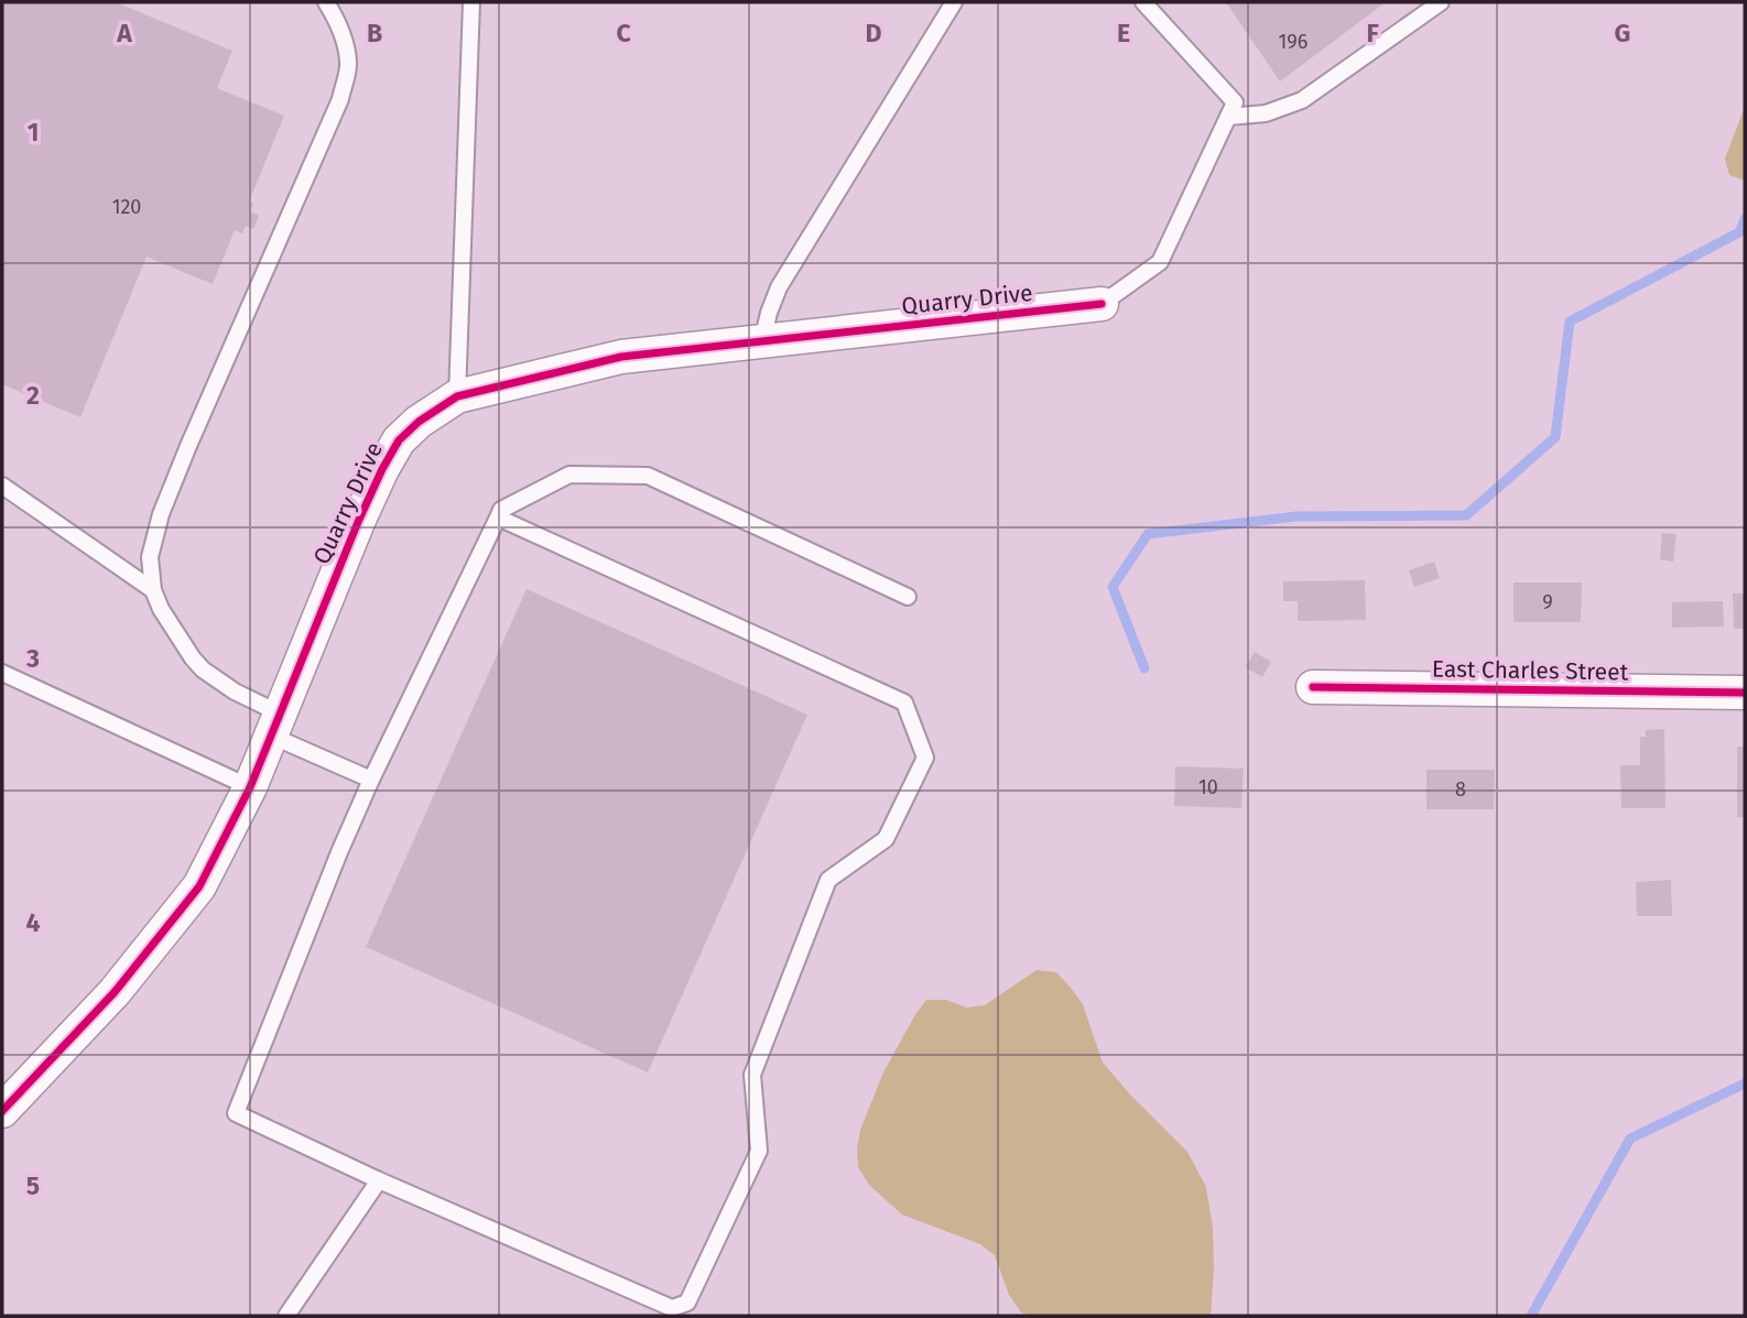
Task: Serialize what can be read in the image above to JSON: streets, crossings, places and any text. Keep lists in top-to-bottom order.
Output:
{
  "streets": {
    "street": ["Quarry Drive", "East Charles Street"]
  },
  "house_numbers": [
    "196",
    "120",
    "9",
    "10",
    "8"
  ],
  "grid": {
    "columns": [
      "A",
      "B",
      "C",
      "D",
      "E",
      "F",
      "G"
    ],
    "rows": [
      "1",
      "2",
      "3",
      "4",
      "5"
    ]
  }
}
